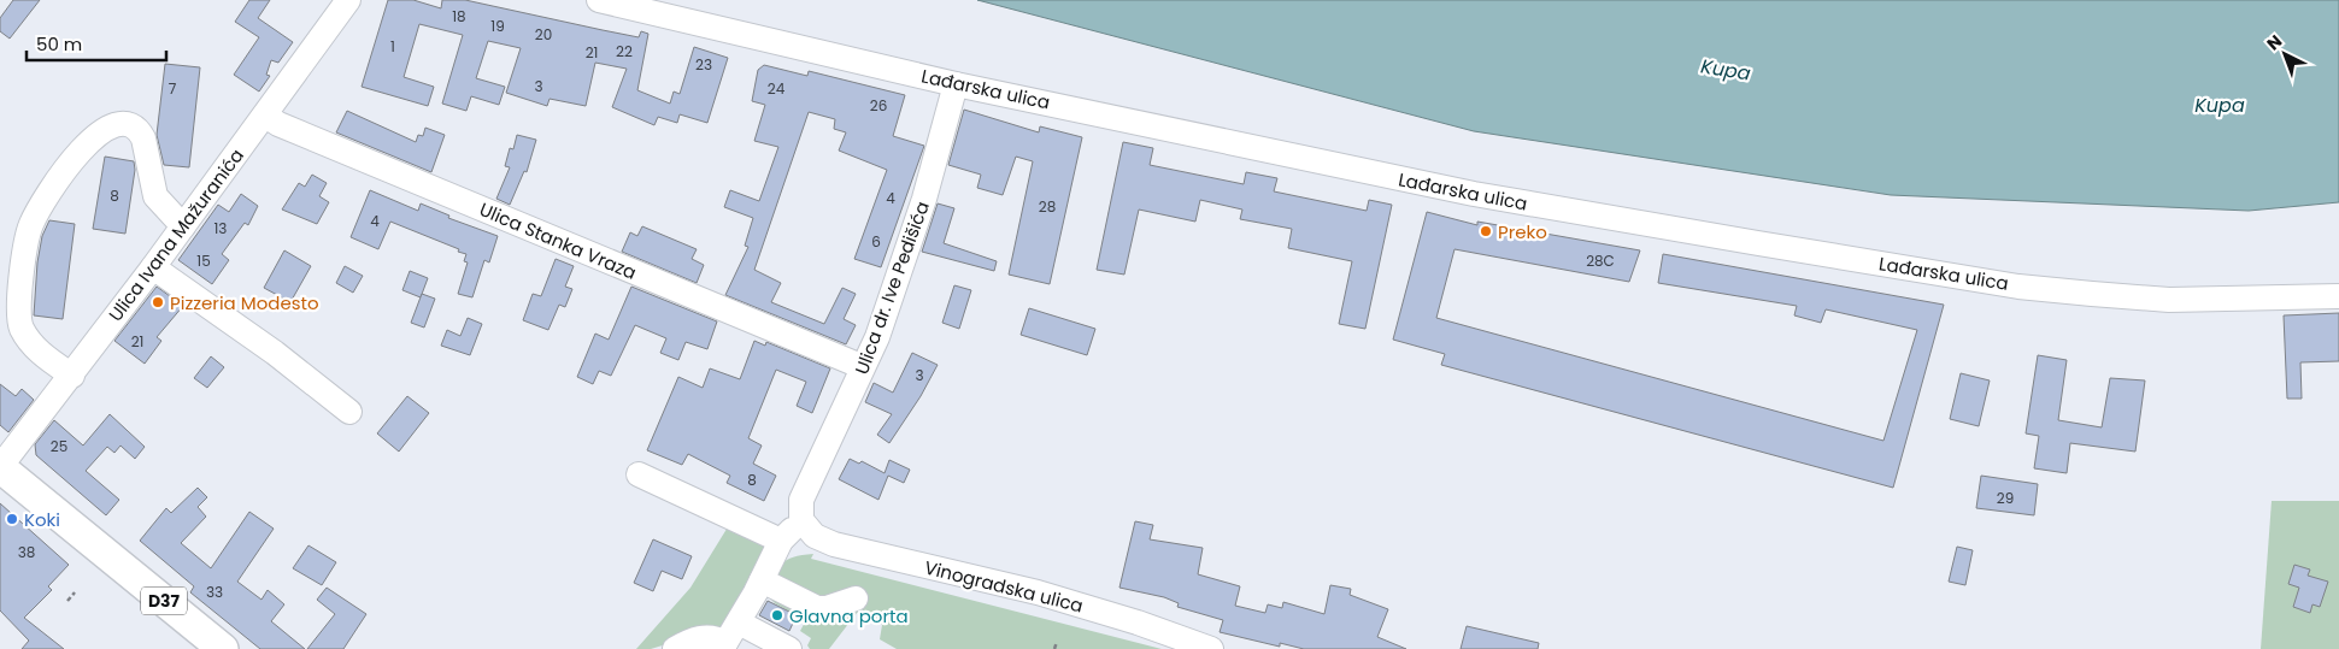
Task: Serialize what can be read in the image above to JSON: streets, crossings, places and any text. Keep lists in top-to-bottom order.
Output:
{
  "streets": {
    "main road": ["D37"],
    "street": [
      "Lađarska ulica",
      "Ulica Ivana Mažuranića",
      "Ulica Stanka Vraza",
      "Ulica dr. Ive Pedišića",
      "Vinogradska ulica"
    ]
  },
  "crossings": [
    ["Lađarska ulica", "Ulica dr. Ive Pedišića"],
    ["Ulica Ivana Mažuranića", "Ulica Stanka Vraza"],
    ["Ulica Ivana Mažuranića", "D37"],
    ["Ulica dr. Ive Pedišića", "Vinogradska ulica"]
  ],
  "water": ["Kupa"],
  "places": [
    "Preko",
    "Pizzeria Modesto",
    "Koki",
    "Glavna porta"
  ],
  "house_numbers": [
    "18",
    "19",
    "20",
    "1",
    "22",
    "21",
    "23",
    "3",
    "7",
    "24",
    "26",
    "8",
    "4",
    "28",
    "4",
    "13",
    "6",
    "15",
    "28C",
    "21",
    "3",
    "25",
    "8",
    "29",
    "38",
    "33"
  ],
  "scale_bar": "50 m",
  "north": "top left"
}
